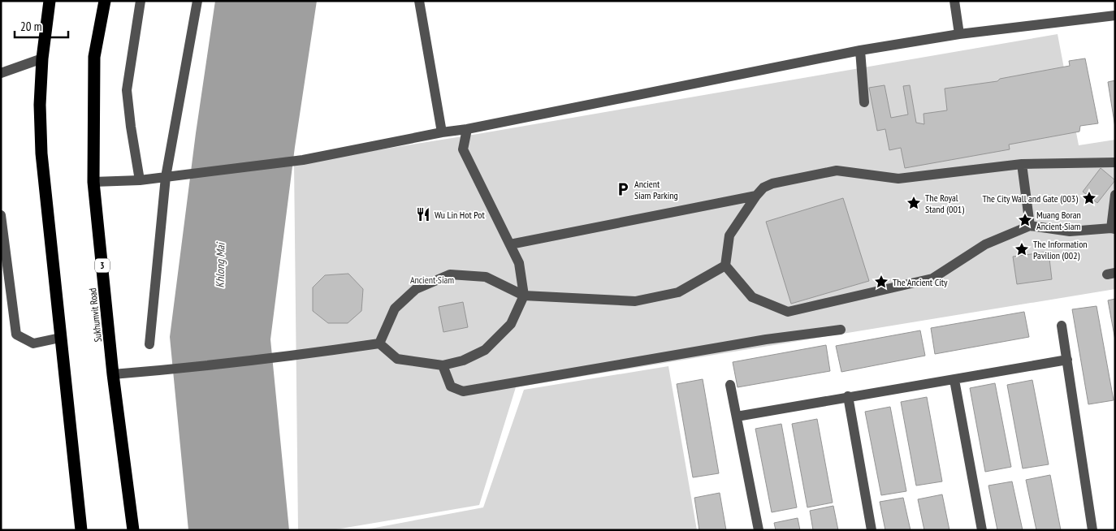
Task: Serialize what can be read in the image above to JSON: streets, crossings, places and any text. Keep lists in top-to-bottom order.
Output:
{
  "streets": {
    "highway": ["3", "Sukhumvit Road"]
  },
  "water": ["Khlong Mai"],
  "parks": ["Ancient Siam"],
  "places": {
    "parking": ["Ancient Siam Parking"],
    "place": [
      "The City Wall and Gate (003)",
      "The Royal Stand (001)",
      "Muang Boran Ancient Siam",
      "The Information Pavilion (002)",
      "The Ancient City"
    ],
    "restaurant": ["Wu Lin Hot Pot"]
  },
  "scale_bar": "20 m"
}
